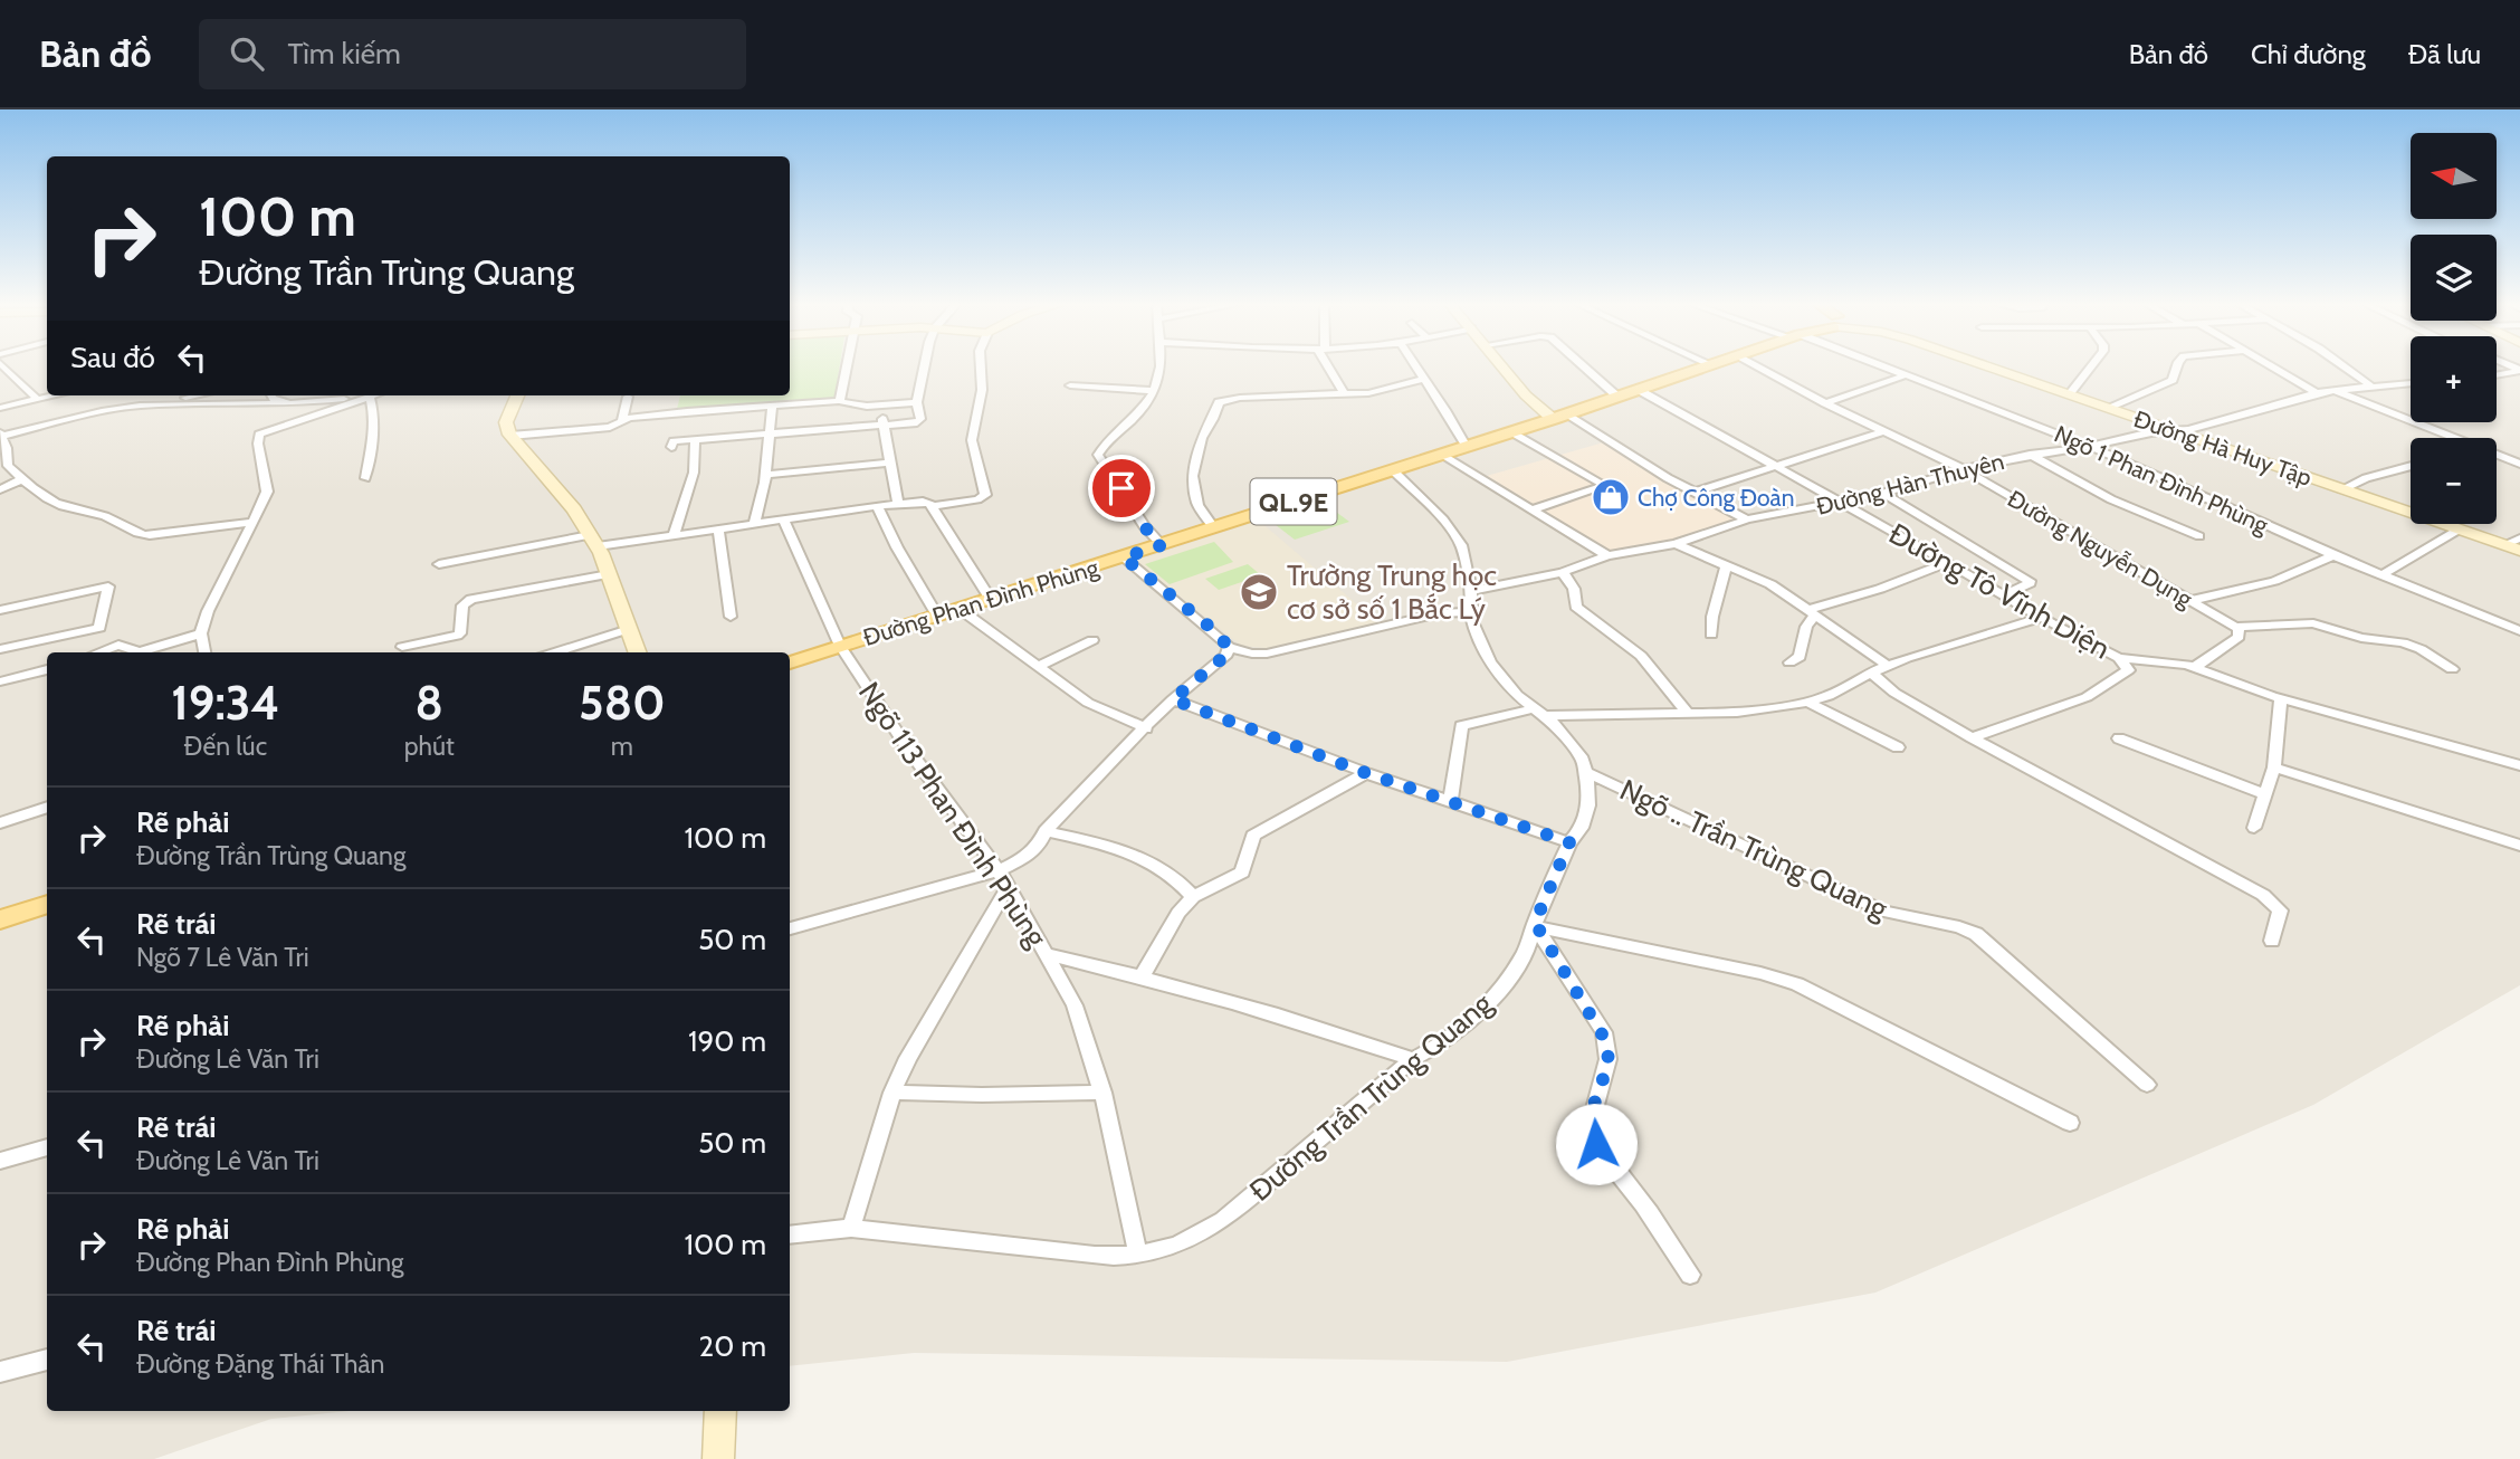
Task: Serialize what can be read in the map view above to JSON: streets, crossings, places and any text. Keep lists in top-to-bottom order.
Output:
{
  "streets": {
    "main road": ["Đường Hà Huy Tập", "QL.9E", "Đường Phan Đình Phùng"],
    "street": [
      "Ngõ 1 Phan Đình Phùng",
      "Đường Hàn Thuyên",
      "Đường Nguyễn Dụng",
      "Đường Tô Vĩnh Diện",
      "Ngõ 113 Phan Đình Phùng",
      "Ngõ .. Trần Trùng Quang",
      "Đường Trần Trùng Quang"
    ]
  },
  "crossings": [
    ["Đường Hà Huy Tập", "Đường Hàn Thuyên"],
    ["Ngõ 1 Phan Đình Phùng", "Đường Hàn Thuyên"],
    ["Đường Hàn Thuyên", "Đường Nguyễn Dụng"],
    ["Đường Hàn Thuyên", "Đường Tô Vĩnh Diện"],
    ["Đường Hàn Thuyên", "Đường Trần Trùng Quang"],
    ["Đường Tô Vĩnh Diện", "Đường Phan Đình Phùng"],
    ["Đường Phan Đình Phùng", "Ngõ 113 Phan Đình Phùng"],
    ["Đường Phan Đình Phùng", "Đường Trần Trùng Quang"],
    ["Ngõ 113 Phan Đình Phùng", "Đường Trần Trùng Quang"],
    ["Ngõ .. Trần Trùng Quang", "Đường Trần Trùng Quang"]
  ],
  "places": {
    "shop": ["Chợ Công Đoàn"],
    "school or university": ["Trường Trung học cơ sở số 1 Bắc Lý"]
  },
  "north": "left",
  "page": {
    "header": "Bản đồ",
    "search": "Tìm kiếm",
    "nav": ["Bản đồ", "Chỉ đường", "Đã lưu"],
    "map_buttons": ["+", "−"],
    "turn": ["100 m", "Đường Trần Trùng Quang"],
    "then": "Sau đó",
    "eta": [
      "19:34",
      "Đến lúc",
      "8",
      "phút",
      "580",
      "m"
    ],
    "list": [
      {
        "name": "Rẽ phải",
        "note": "Đường Trần Trùng Quang",
        "value": "100 m"
      },
      {
        "name": "Rẽ trái",
        "note": "Ngõ 7 Lê Văn Tri",
        "value": "50 m"
      },
      {
        "name": "Rẽ phải",
        "note": "Đường Lê Văn Tri",
        "value": "190 m"
      },
      {
        "name": "Rẽ trái",
        "note": "Đường Lê Văn Tri",
        "value": "50 m"
      },
      {
        "name": "Rẽ phải",
        "note": "Đường Phan Đình Phùng",
        "value": "100 m"
      },
      {
        "name": "Rẽ trái",
        "note": "Đường Đặng Thái Thân",
        "value": "20 m"
      }
    ]
  }
}
